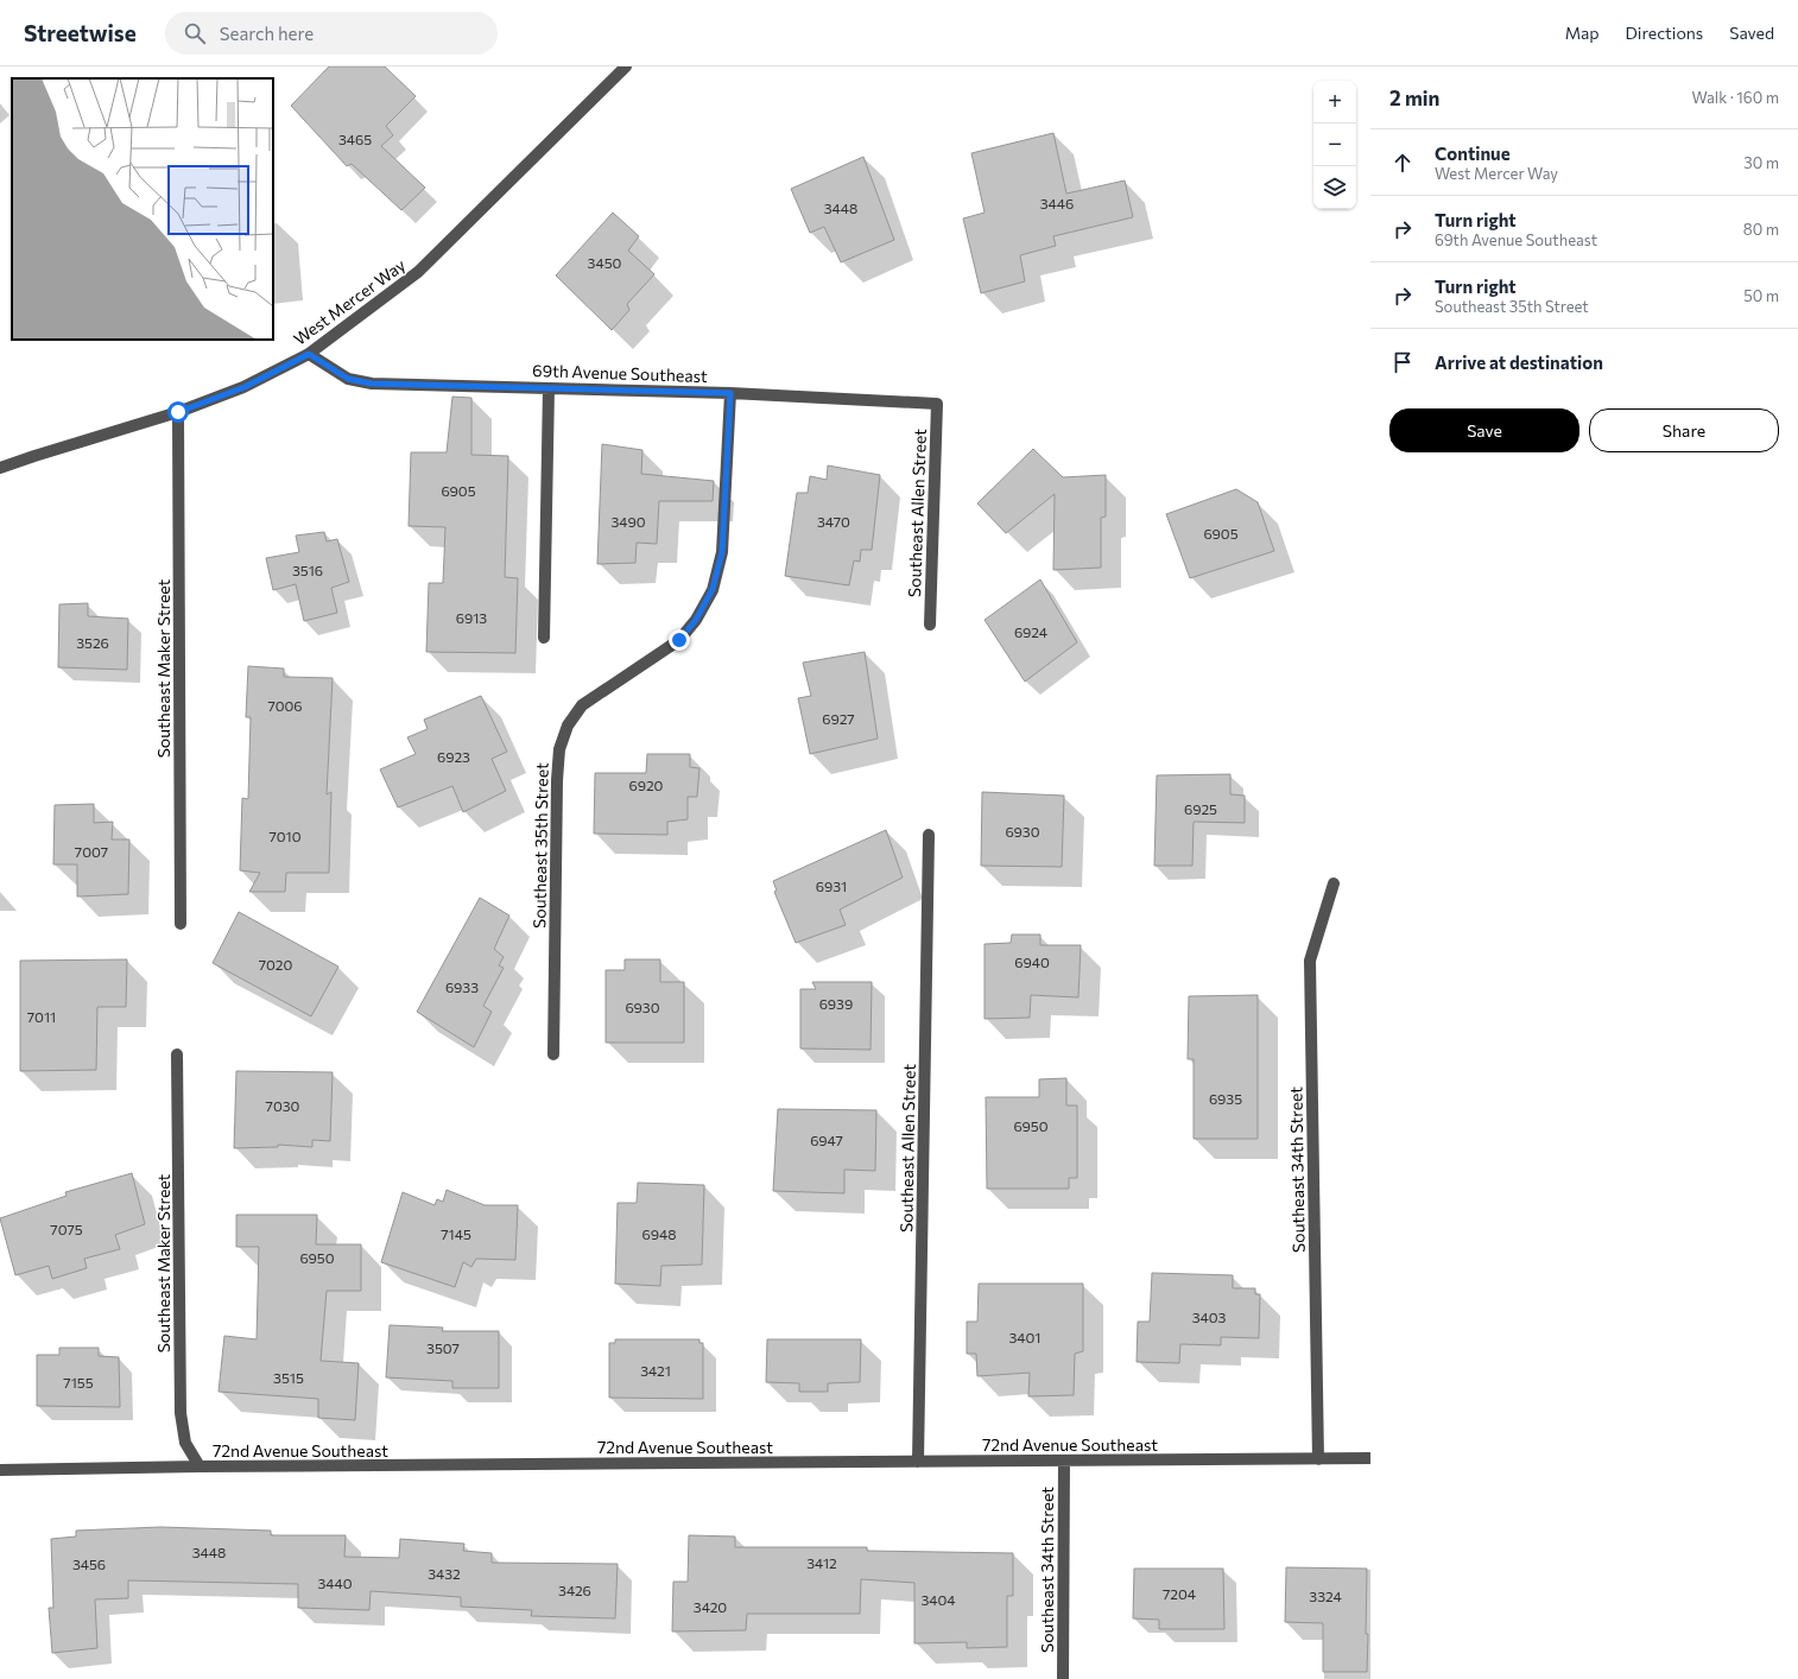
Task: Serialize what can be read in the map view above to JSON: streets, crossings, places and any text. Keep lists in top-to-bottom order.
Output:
{
  "streets": {
    "street": [
      "West Mercer Way",
      "69th Avenue Southeast",
      "Southeast Allen Street",
      "Southeast Maker Street",
      "Southeast 35th Street",
      "Southeast 34th Street",
      "72nd Avenue Southeast"
    ]
  },
  "crossings": [
    ["West Mercer Way", "69th Avenue Southeast"],
    ["West Mercer Way", "Southeast Maker Street"],
    ["69th Avenue Southeast", "Southeast Allen Street"],
    ["69th Avenue Southeast", "Southeast 35th Street"],
    ["Southeast Allen Street", "72nd Avenue Southeast"],
    ["Southeast Maker Street", "72nd Avenue Southeast"],
    ["Southeast 34th Street", "72nd Avenue Southeast"]
  ],
  "house_numbers": [
    "3465",
    "3446",
    "3448",
    "3450",
    "6905",
    "3490",
    "3470",
    "6905",
    "3516",
    "6913",
    "6924",
    "3526",
    "7006",
    "6927",
    "6923",
    "6920",
    "6925",
    "6930",
    "7010",
    "7007",
    "6931",
    "6940",
    "7020",
    "6933",
    "6939",
    "6930",
    "7011",
    "6935",
    "7030",
    "6950",
    "6947",
    "7075",
    "7145",
    "6948",
    "6950",
    "3403",
    "3401",
    "3507",
    "3421",
    "3515",
    "7155",
    "3448",
    "3412",
    "3456",
    "3432",
    "3440",
    "3426",
    "7204",
    "3324",
    "3404",
    "3420"
  ],
  "page": {
    "header": "Streetwise",
    "search": "Search here",
    "nav": ["Map", "Directions", "Saved"],
    "heading": ["2 min", "Walk · 160 m"],
    "map_buttons": ["+", "−"],
    "list": [
      ["Continue", "West Mercer Way", "30 m"],
      ["Turn right", "69th Avenue Southeast", "80 m"],
      ["Turn right", "Southeast 35th Street", "50 m"],
      "Arrive at destination"
    ],
    "buttons": ["Save", "Share"]
  }
}
